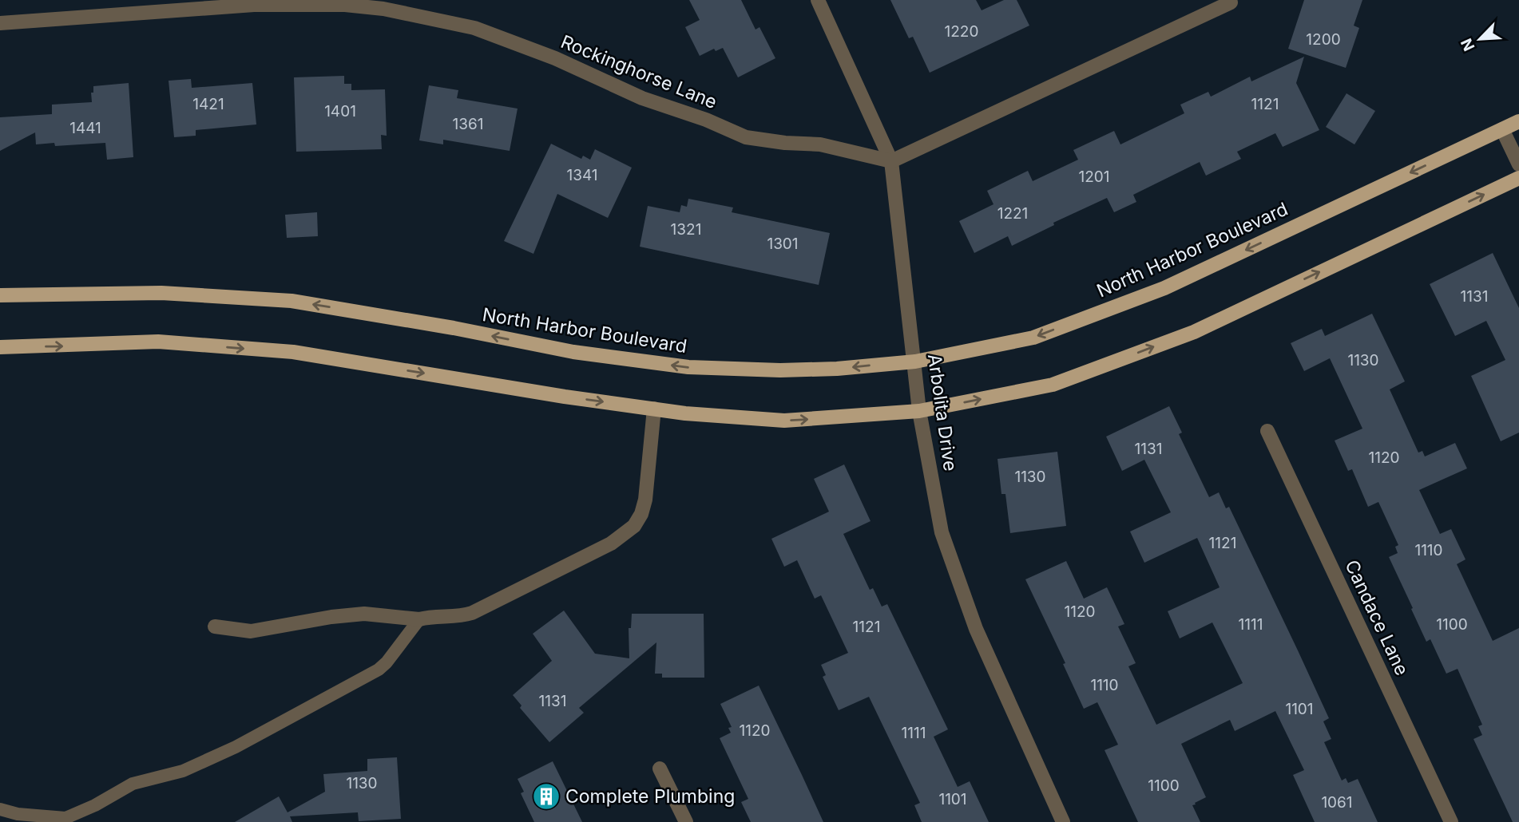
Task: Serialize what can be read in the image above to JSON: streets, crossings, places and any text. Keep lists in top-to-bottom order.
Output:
{
  "streets": {
    "main road": ["North Harbor Boulevard"],
    "street": ["Rockinghorse Lane", "Arbolita Drive", "Candace Lane"]
  },
  "crossings": [
    ["Rockinghorse Lane", "Arbolita Drive"],
    ["North Harbor Boulevard", "Arbolita Drive"]
  ],
  "places": {
    "building": ["Complete Plumbing"]
  },
  "house_numbers": [
    "1220",
    "1200",
    "1421",
    "1121",
    "1401",
    "1361",
    "1441",
    "1341",
    "1201",
    "1221",
    "1321",
    "1301",
    "1131",
    "1130",
    "1131",
    "1120",
    "1130",
    "1121",
    "1110",
    "1120",
    "1111",
    "1100",
    "1121",
    "1110",
    "1131",
    "1101",
    "1120",
    "1111",
    "1130",
    "1100",
    "1101",
    "1061"
  ],
  "north": "bottom left"
}
